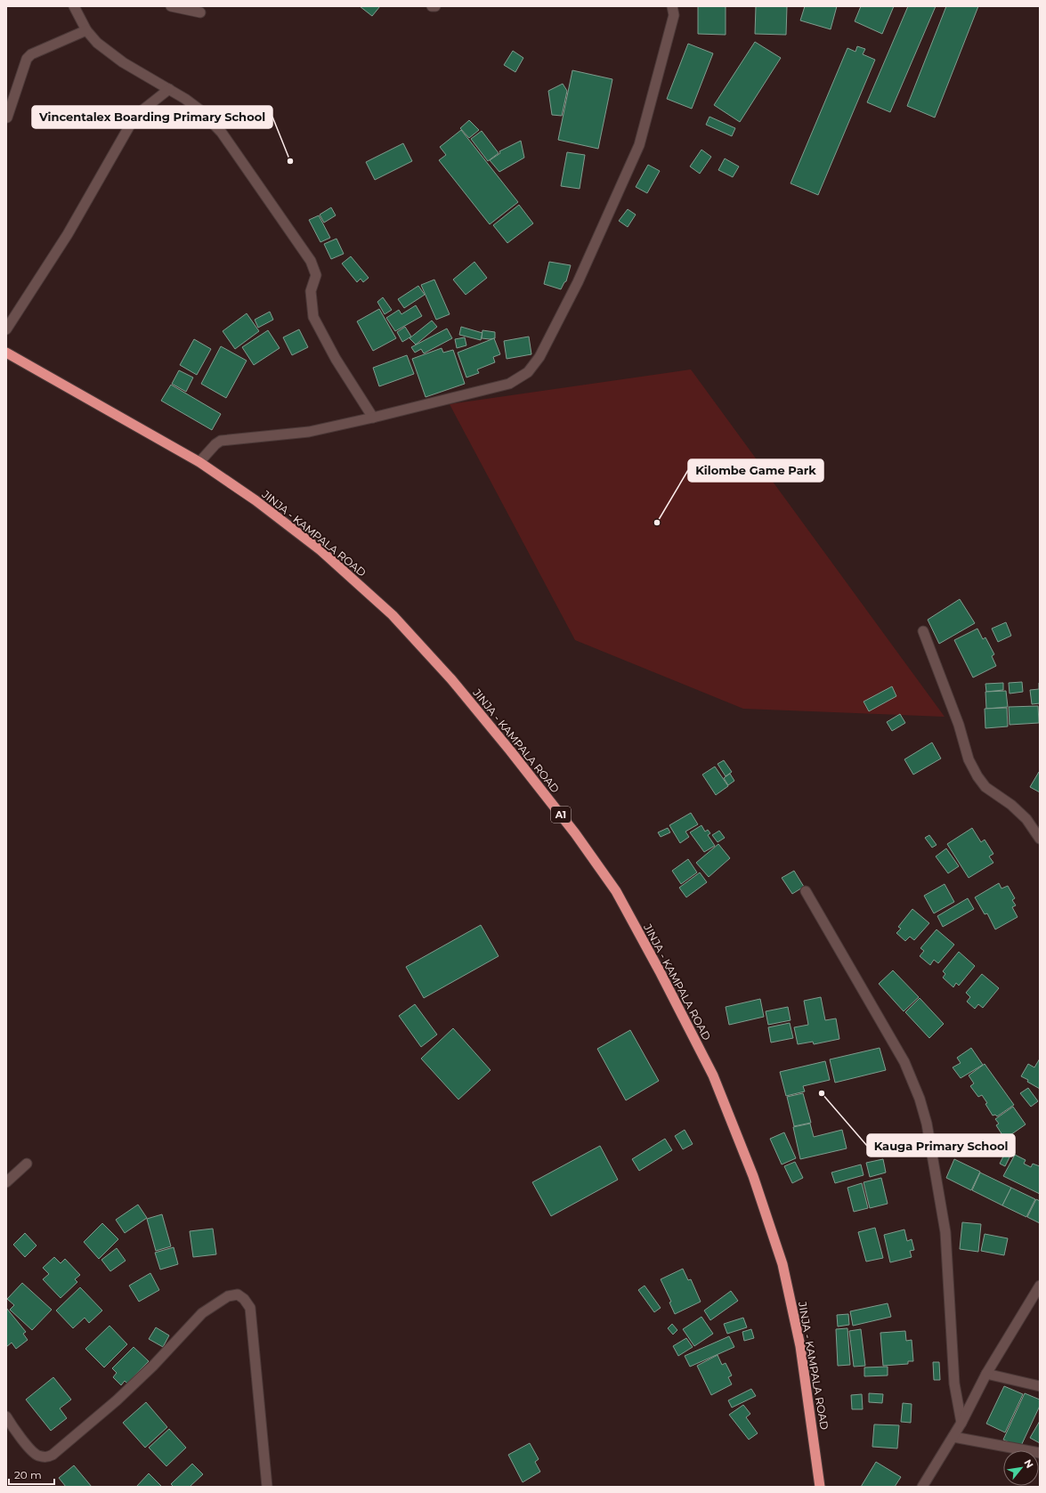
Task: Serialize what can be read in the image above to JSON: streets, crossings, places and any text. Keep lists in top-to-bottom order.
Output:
{
  "streets": {
    "highway": ["JINJA - KAMPALA ROAD", "A1"]
  },
  "places": ["Vincentalex Boarding Primary School", "Kilombe Game Park", "Kauga Primary School"],
  "scale_bar": "20 m",
  "north": "top right"
}
